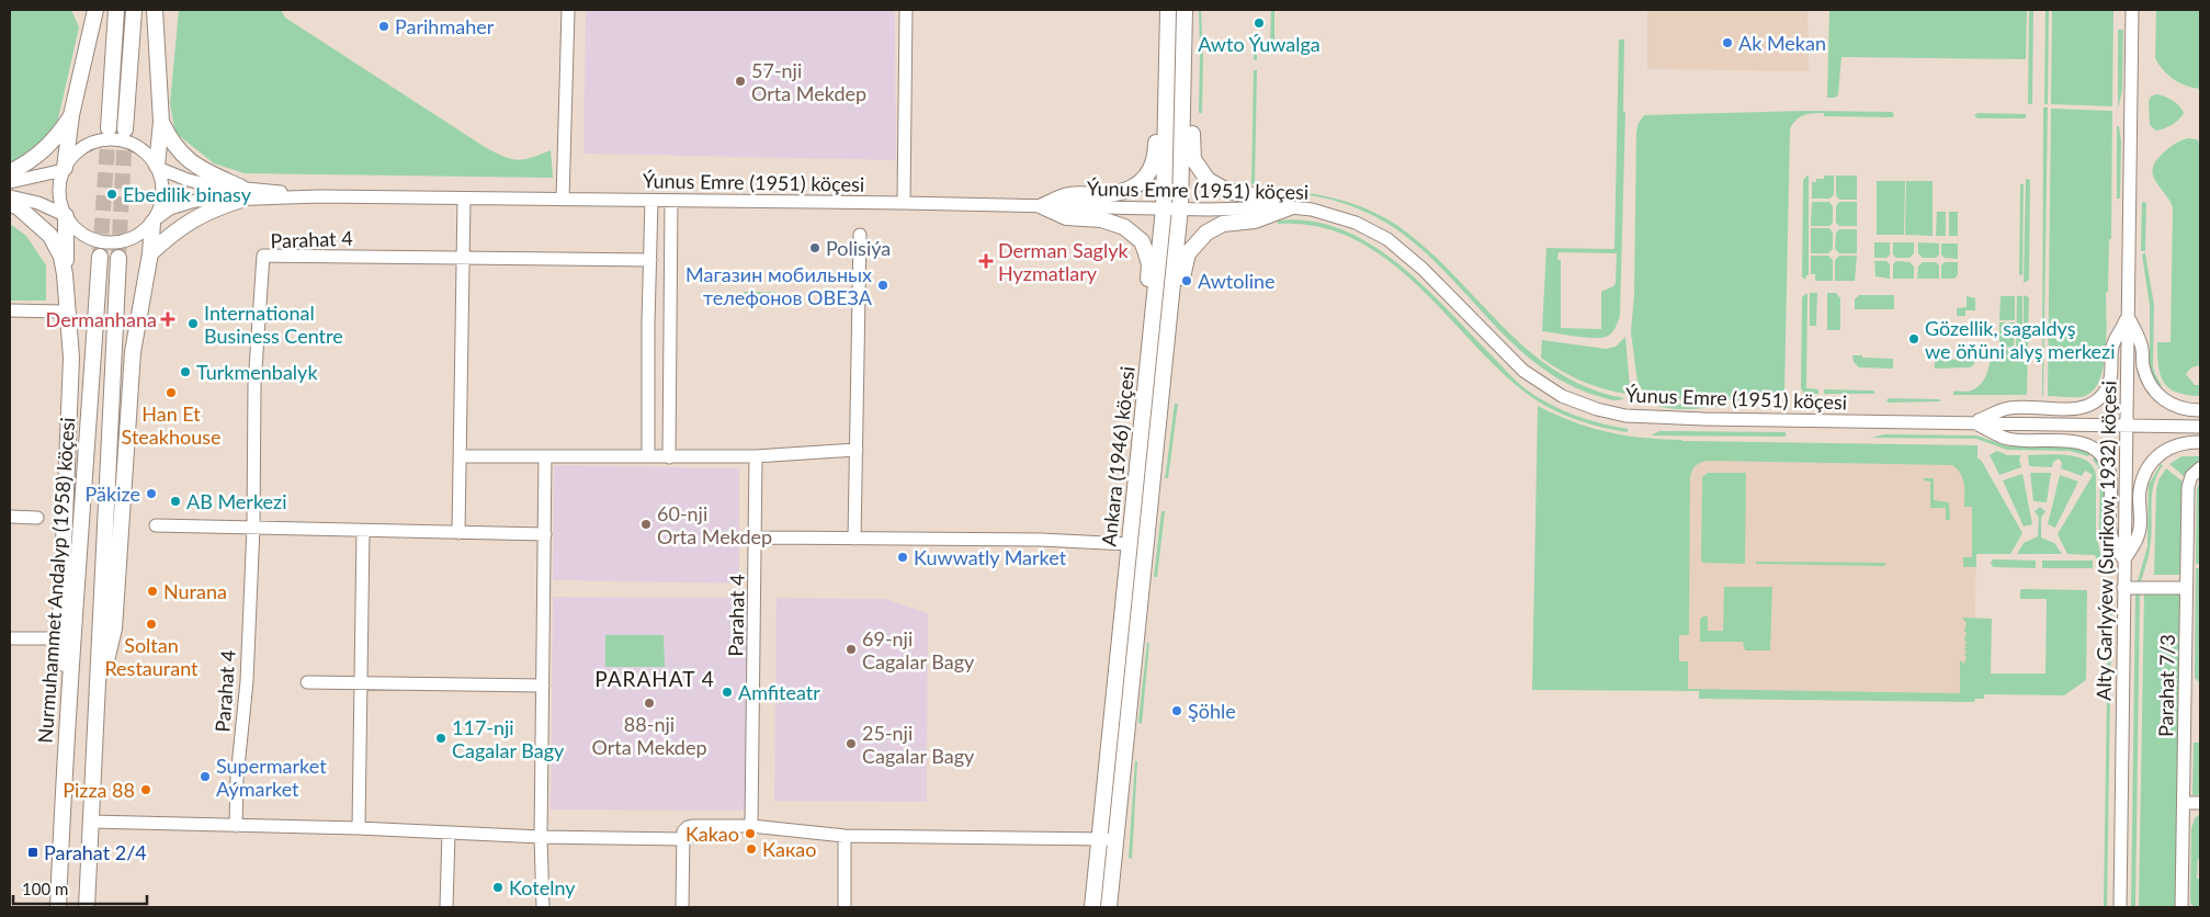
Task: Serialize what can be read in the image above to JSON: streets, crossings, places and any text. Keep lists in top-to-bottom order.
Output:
{
  "streets": {
    "main road": ["Ankara (1946) köçesi", "Nurmuhammet Andalyp (1958) köçesi"],
    "street": [
      "Ýunus Emre (1951) köçesi",
      "Parahat 4",
      "Alty Garlyýew (Surikow, 1932) köçesi",
      "Parahat 7/3"
    ]
  },
  "crossings": [
    ["Ýunus Emre (1951) köçesi", "Ankara (1946) köçesi"],
    ["Ýunus Emre (1951) köçesi", "Alty Garlyýew (Surikow, 1932) köçesi"]
  ],
  "districts": ["PARAHAT 4"],
  "places": {
    "other": [
      "Awto Ýuwalga",
      "Parihmaher",
      "Ak Mekan",
      "57-nji Orta Mekdep",
      "Ebedilik binasy",
      "Polisiýa",
      "Awtoline",
      "Магазин мобильных телефонов ОВЕЗА",
      "International Business Centre",
      "Gözellik, sagaldyş we öňüni alyş merkezi",
      "Turkmenbalyk",
      "Han Et Steakhouse",
      "Päkize",
      "AB Merkezi",
      "60-nji Orta Mekdep",
      "Kuwwatly Market",
      "Nurana",
      "Soltan Restaurant",
      "69-nji Cagalar Bagy",
      "Amfiteatr",
      "88-nji Orta Mekdep",
      "Şöhle",
      "117-nji Cagalar Bagy",
      "25-nji Cagalar Bagy",
      "Supermarket Aýmarket",
      "Pizza 88",
      "Kakao",
      "Какао",
      "Kotelny"
    ],
    "health": ["Derman Saglyk Hyzmatlary", "Dermanhana"],
    "transit": ["Parahat 2/4"]
  },
  "scale_bar": "100 m"
}
